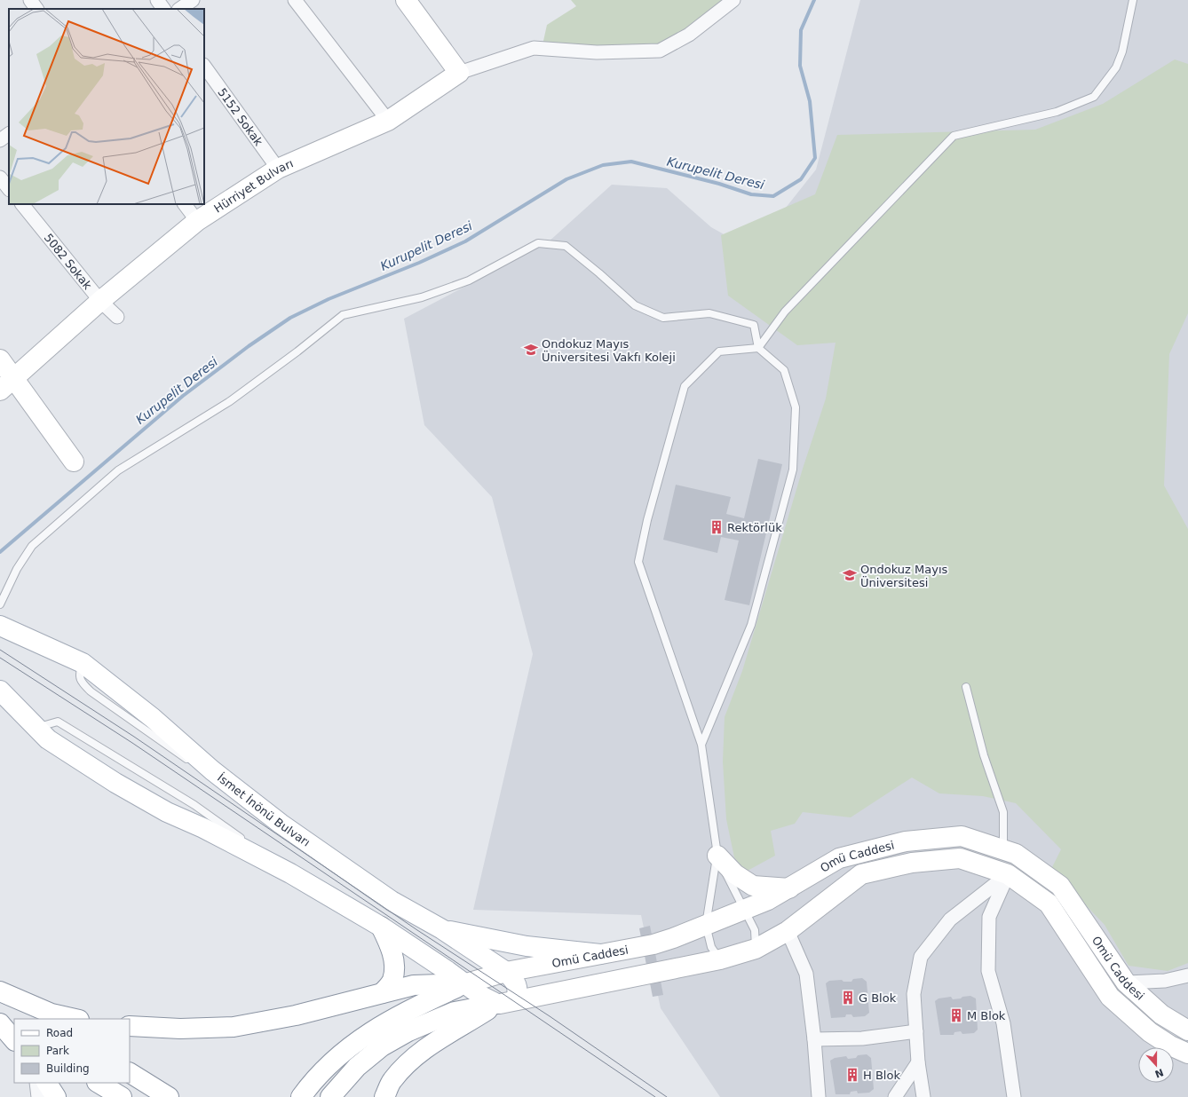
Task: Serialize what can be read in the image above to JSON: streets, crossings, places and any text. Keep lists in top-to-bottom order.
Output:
{
  "streets": {
    "main road": ["Hürriyet Bulvarı", "İsmet İnönü Bulvarı", "Omü Caddesi"],
    "street": ["5152 Sokak", "5082 Sokak"]
  },
  "crossings": [
    ["5152 Sokak", "Hürriyet Bulvarı"],
    ["Hürriyet Bulvarı", "5082 Sokak"],
    ["İsmet İnönü Bulvarı", "Omü Caddesi"]
  ],
  "water": ["Kurupelit Deresi"],
  "places": {
    "school or university": ["Ondokuz Mayıs Üniversitesi Vakfı Koleji", "Ondokuz Mayıs Üniversitesi"],
    "building": [
      "Rektörlük",
      "G Blok",
      "M Blok",
      "H Blok"
    ]
  },
  "legend": ["Road", "Park", "Building"],
  "north": "bottom"
}
